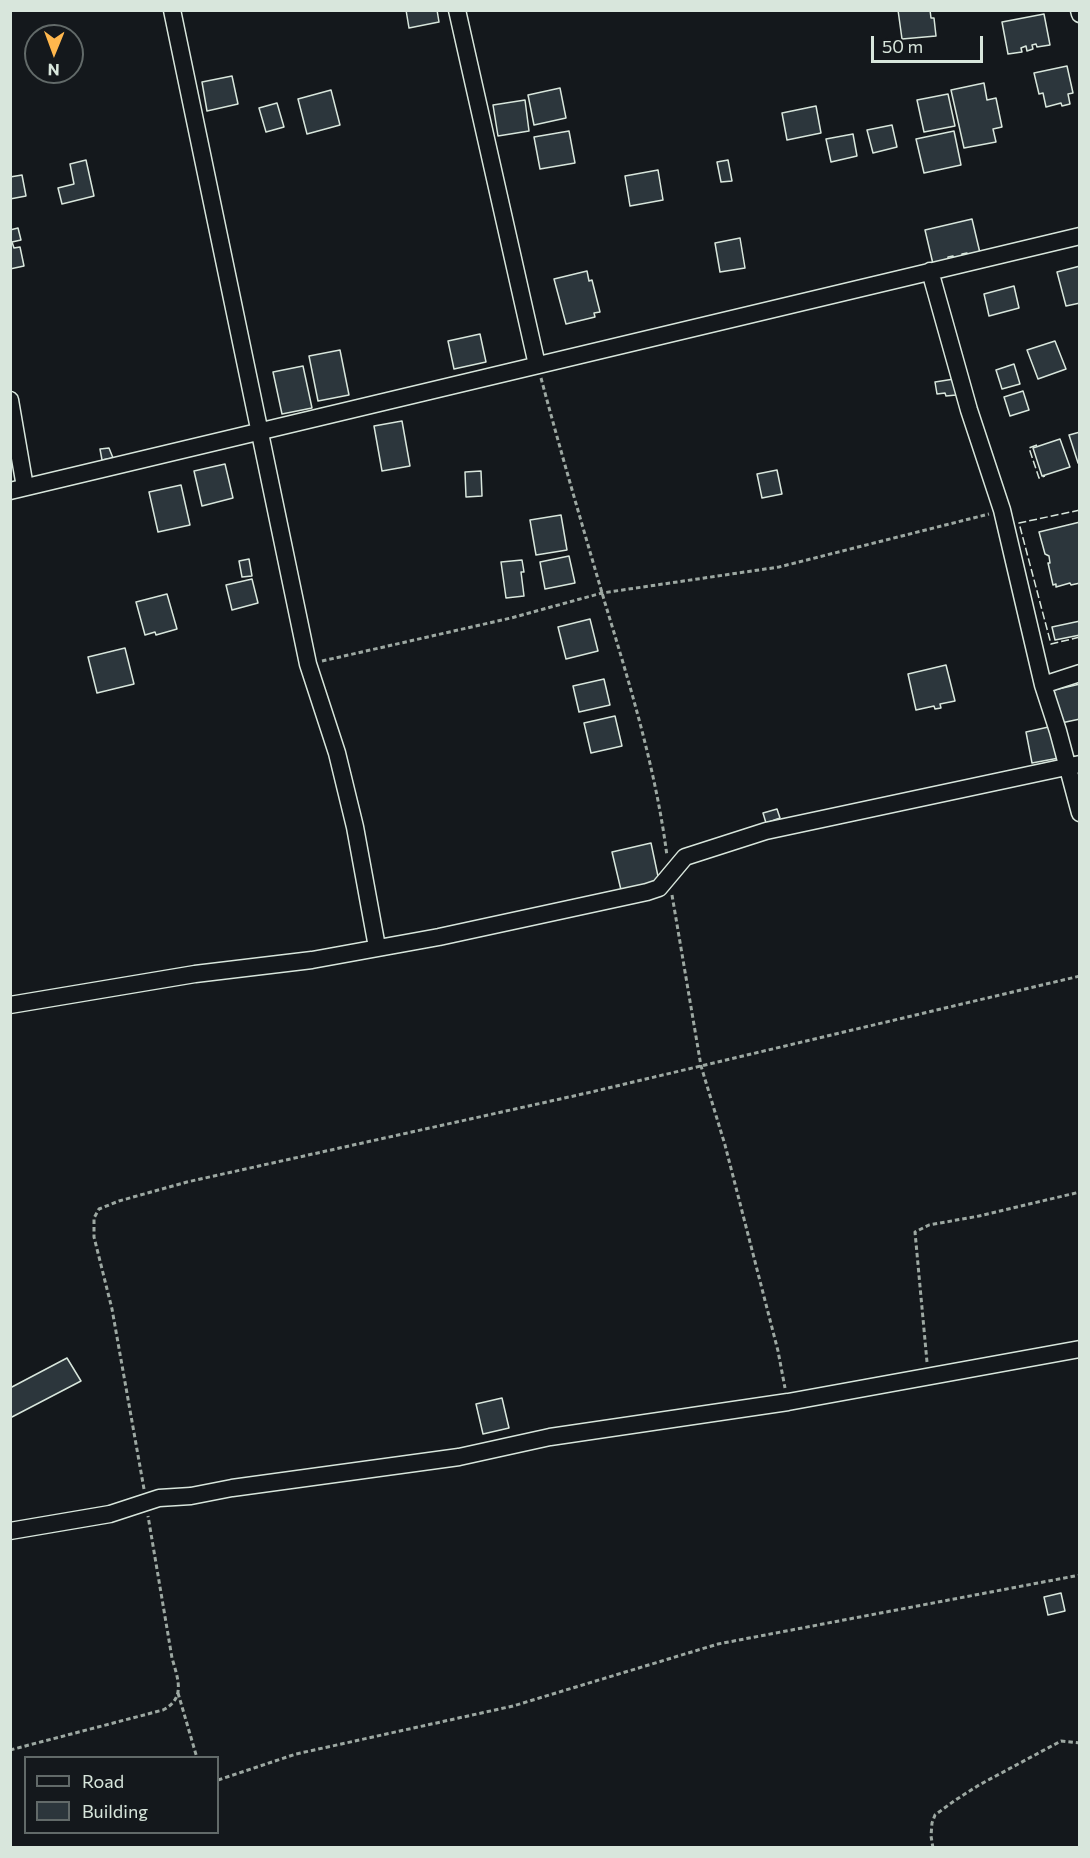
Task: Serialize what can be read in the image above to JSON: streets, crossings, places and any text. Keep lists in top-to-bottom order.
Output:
{
  "legend": ["Road", "Building"],
  "scale_bar": "50 m",
  "north": "bottom"
}
